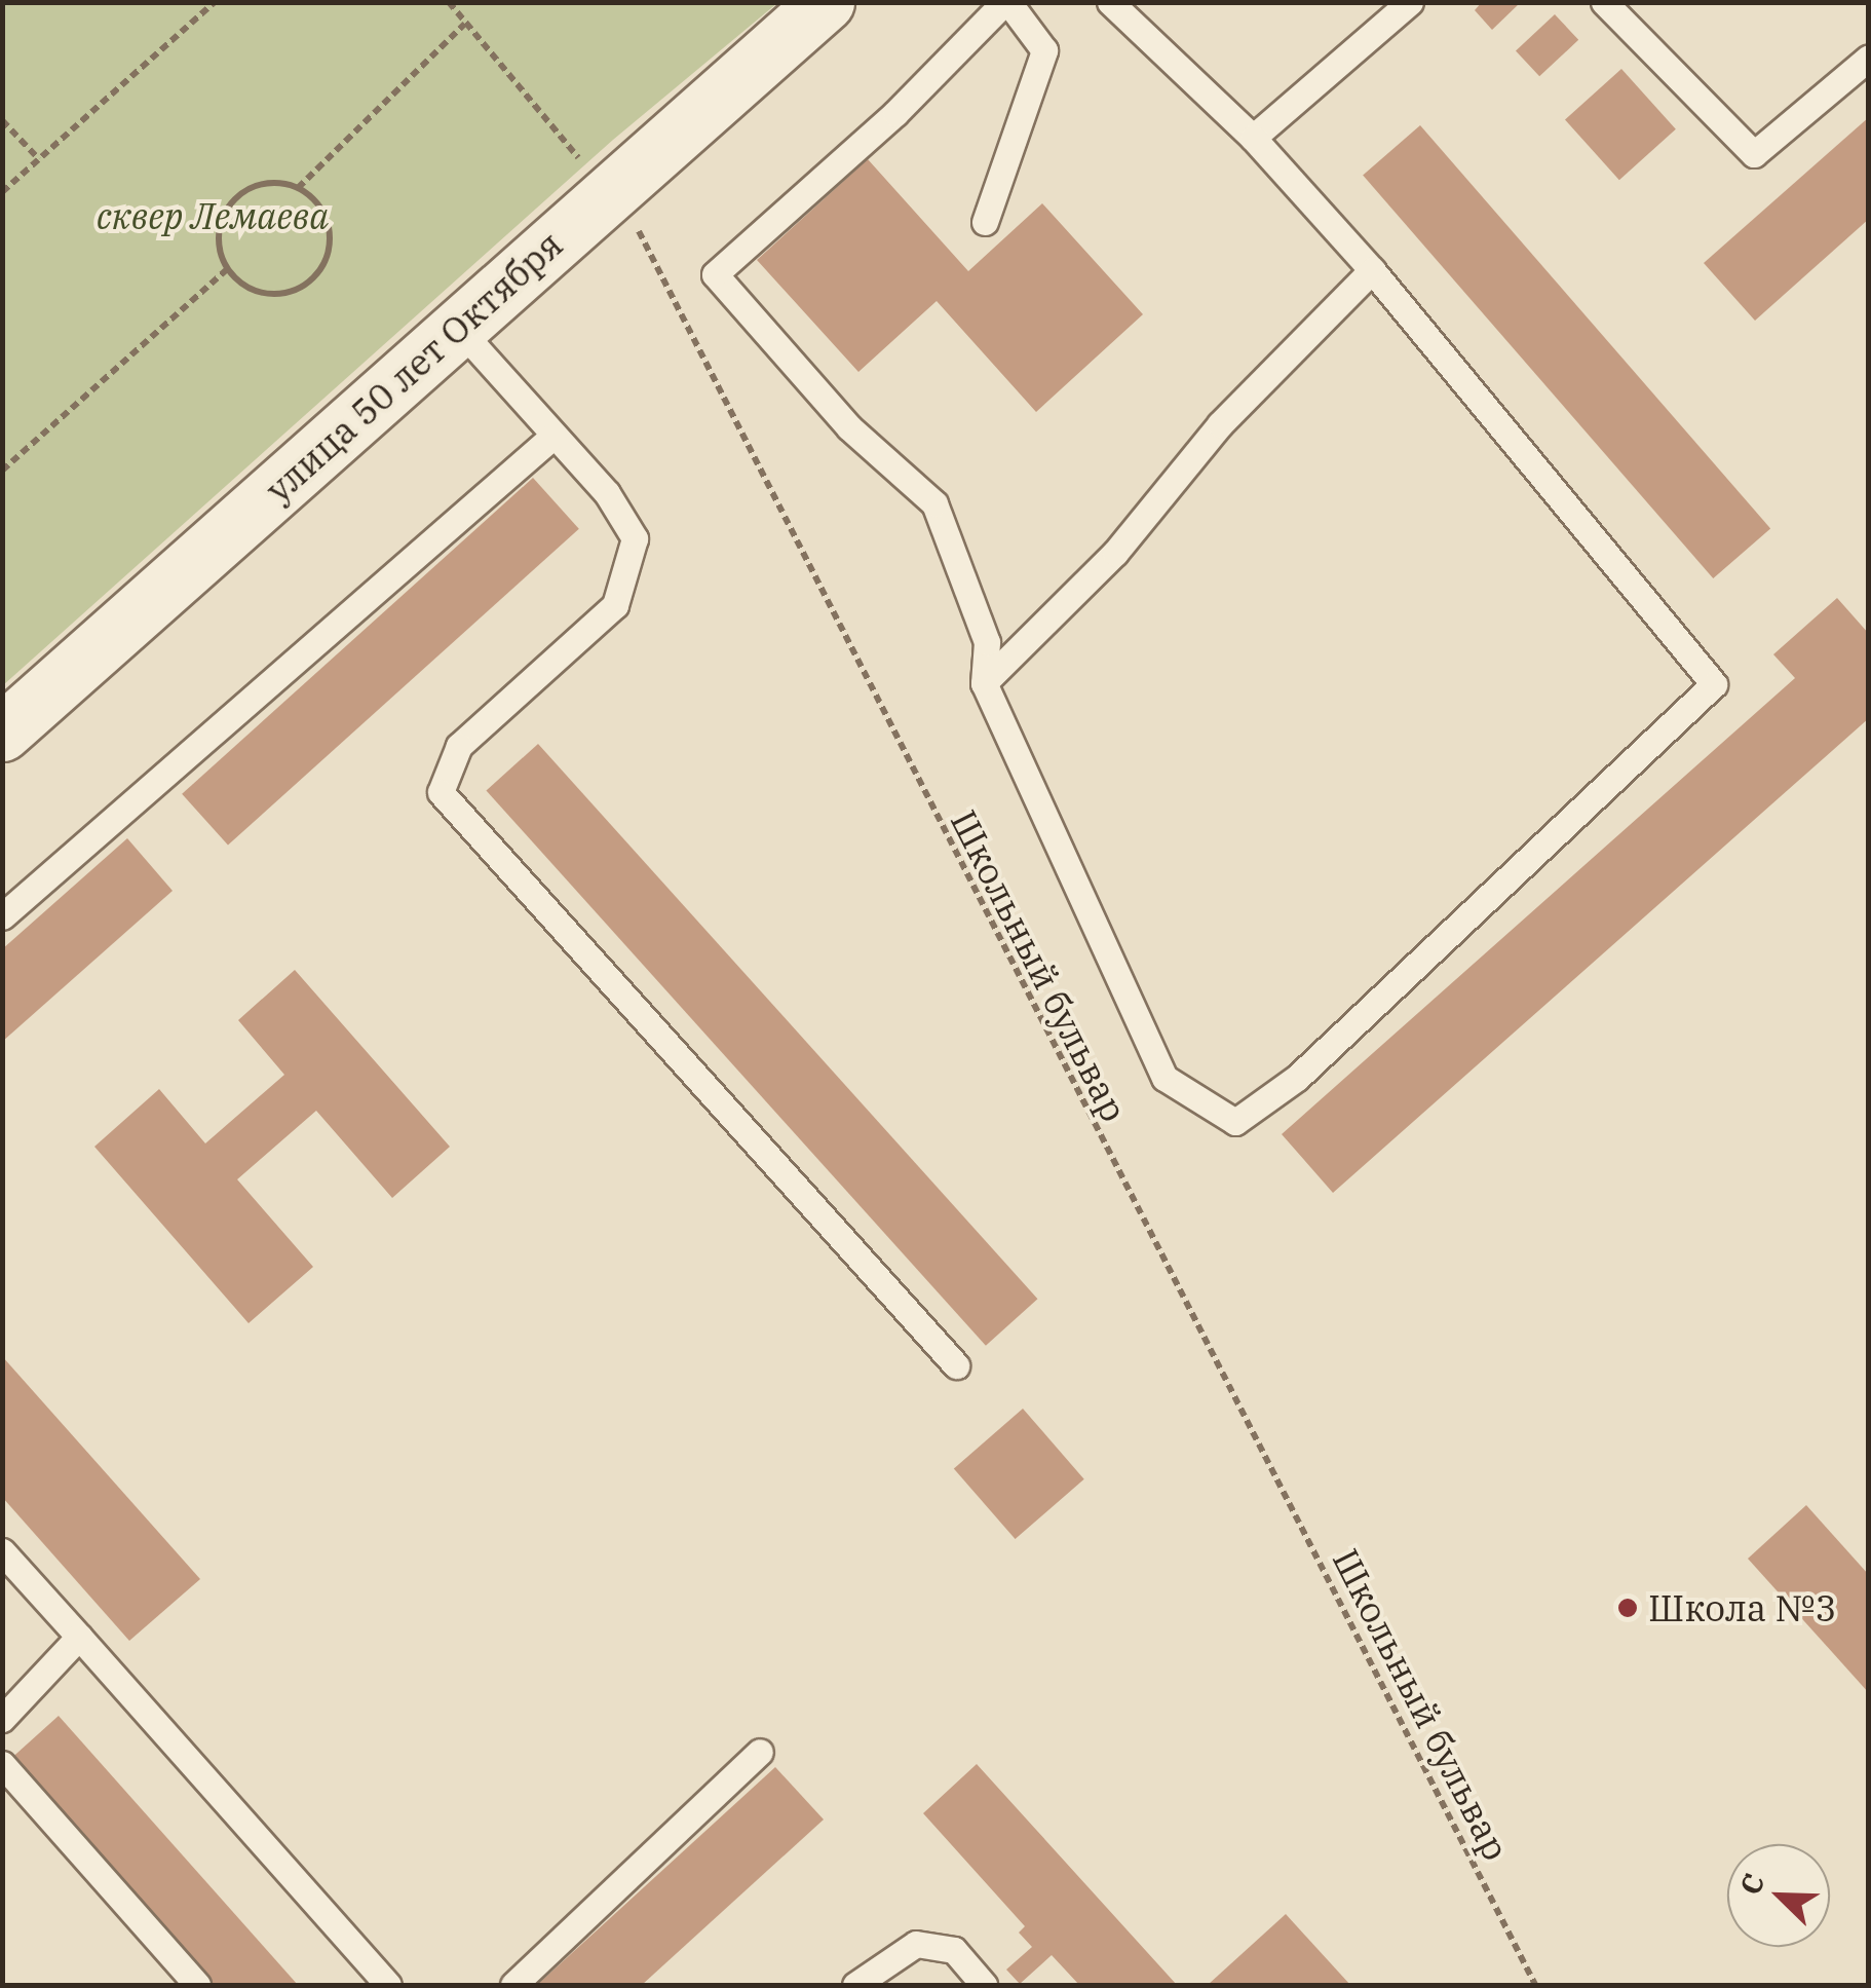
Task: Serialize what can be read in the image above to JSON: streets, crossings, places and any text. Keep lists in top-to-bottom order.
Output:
{
  "streets": {
    "street": ["улица 50 лет Октября"],
    "path": ["Школьный бульвар"]
  },
  "crossings": [
    ["улица 50 лет Октября", "Школьный бульвар"]
  ],
  "parks": ["сквер Лемаева"],
  "places": ["Школа №3"],
  "north": "top left"
}
